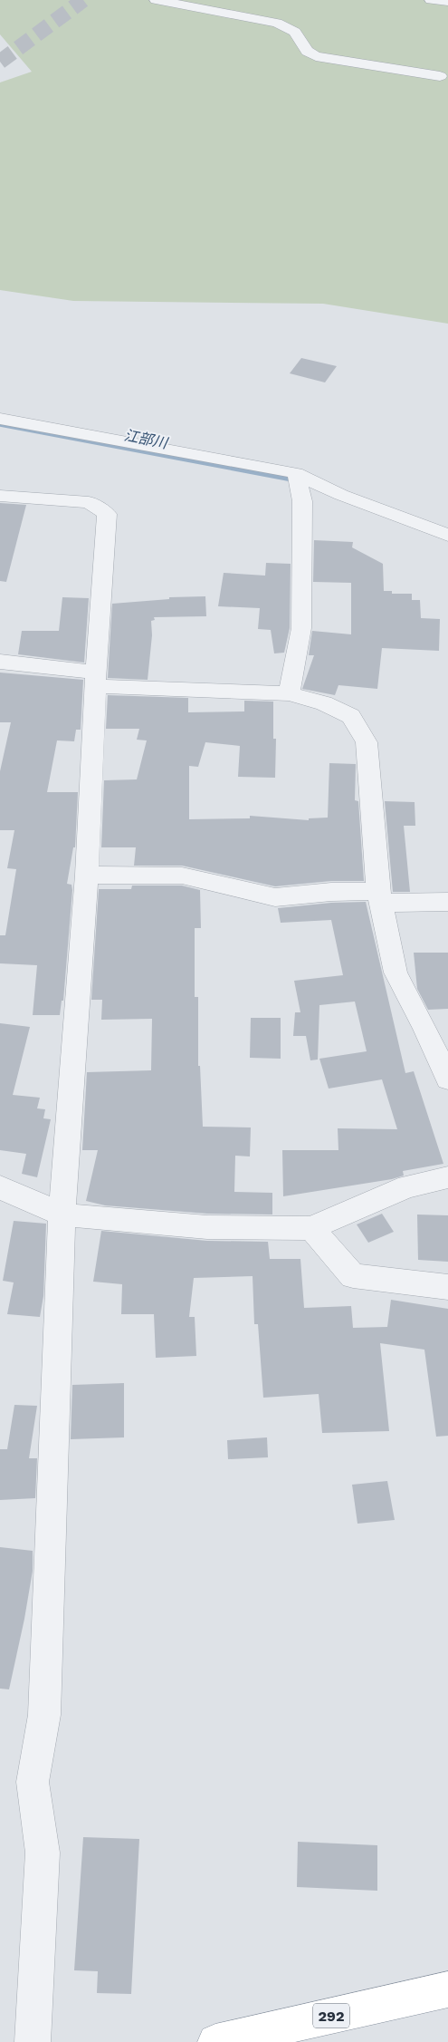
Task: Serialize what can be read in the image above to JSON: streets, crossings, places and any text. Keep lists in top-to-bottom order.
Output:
{
  "streets": {
    "highway": ["292"]
  },
  "water": ["江部川"]
}
